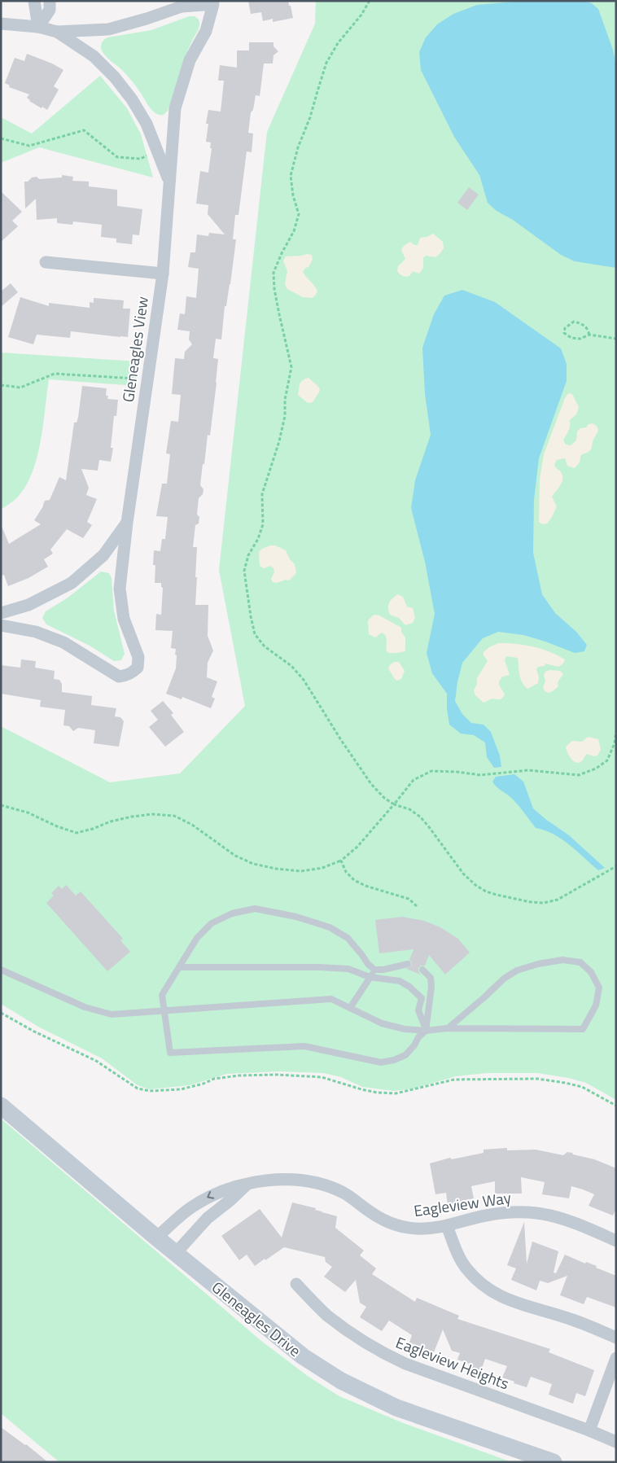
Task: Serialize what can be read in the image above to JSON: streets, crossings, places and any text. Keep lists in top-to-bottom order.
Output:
{
  "streets": {
    "street": [
      "Gleneagles View",
      "Eagleview Way",
      "Gleneagles Drive",
      "Eagleview Heights"
    ]
  },
  "crossings": [
    ["Eagleview Way", "Gleneagles Drive"]
  ]
}
